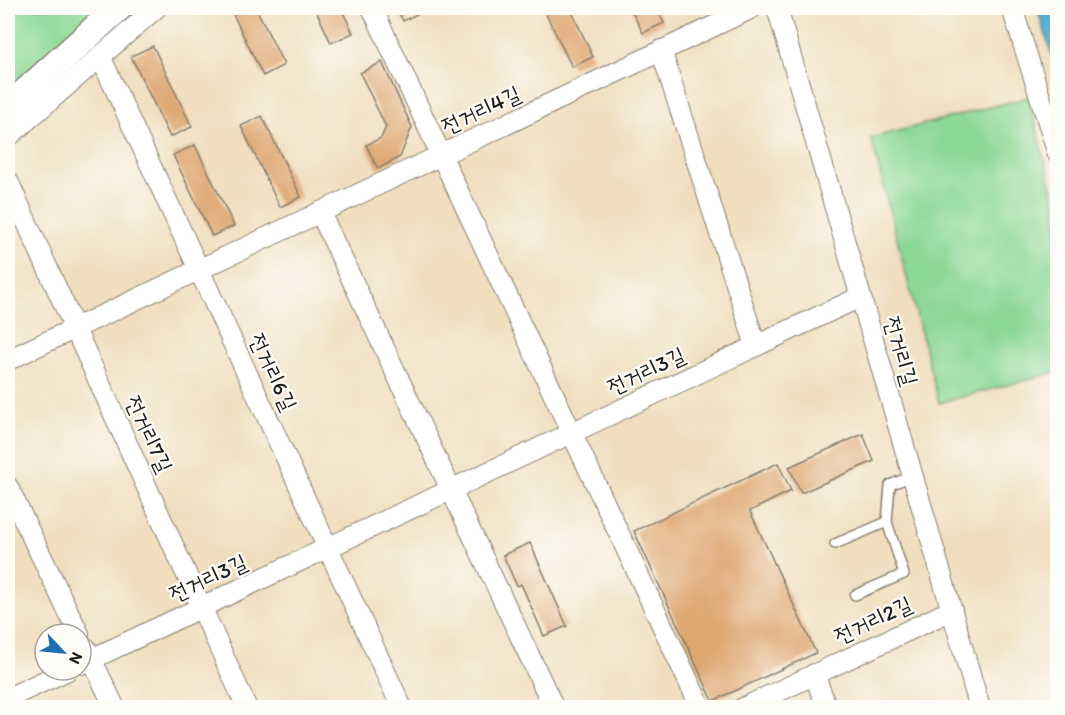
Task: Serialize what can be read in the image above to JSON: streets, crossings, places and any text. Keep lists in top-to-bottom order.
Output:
{
  "streets": {
    "street": [
      "전거리4길",
      "전거리길",
      "전거리3길",
      "전거리6길",
      "전거리7길",
      "전거리2길"
    ]
  },
  "crossings": [
    ["전거리4길", "전거리6길"],
    ["전거리4길", "전거리7길"],
    ["전거리길", "전거리3길"],
    ["전거리길", "전거리2길"],
    ["전거리3길", "전거리6길"],
    ["전거리3길", "전거리7길"]
  ],
  "north": "bottom right"
}
